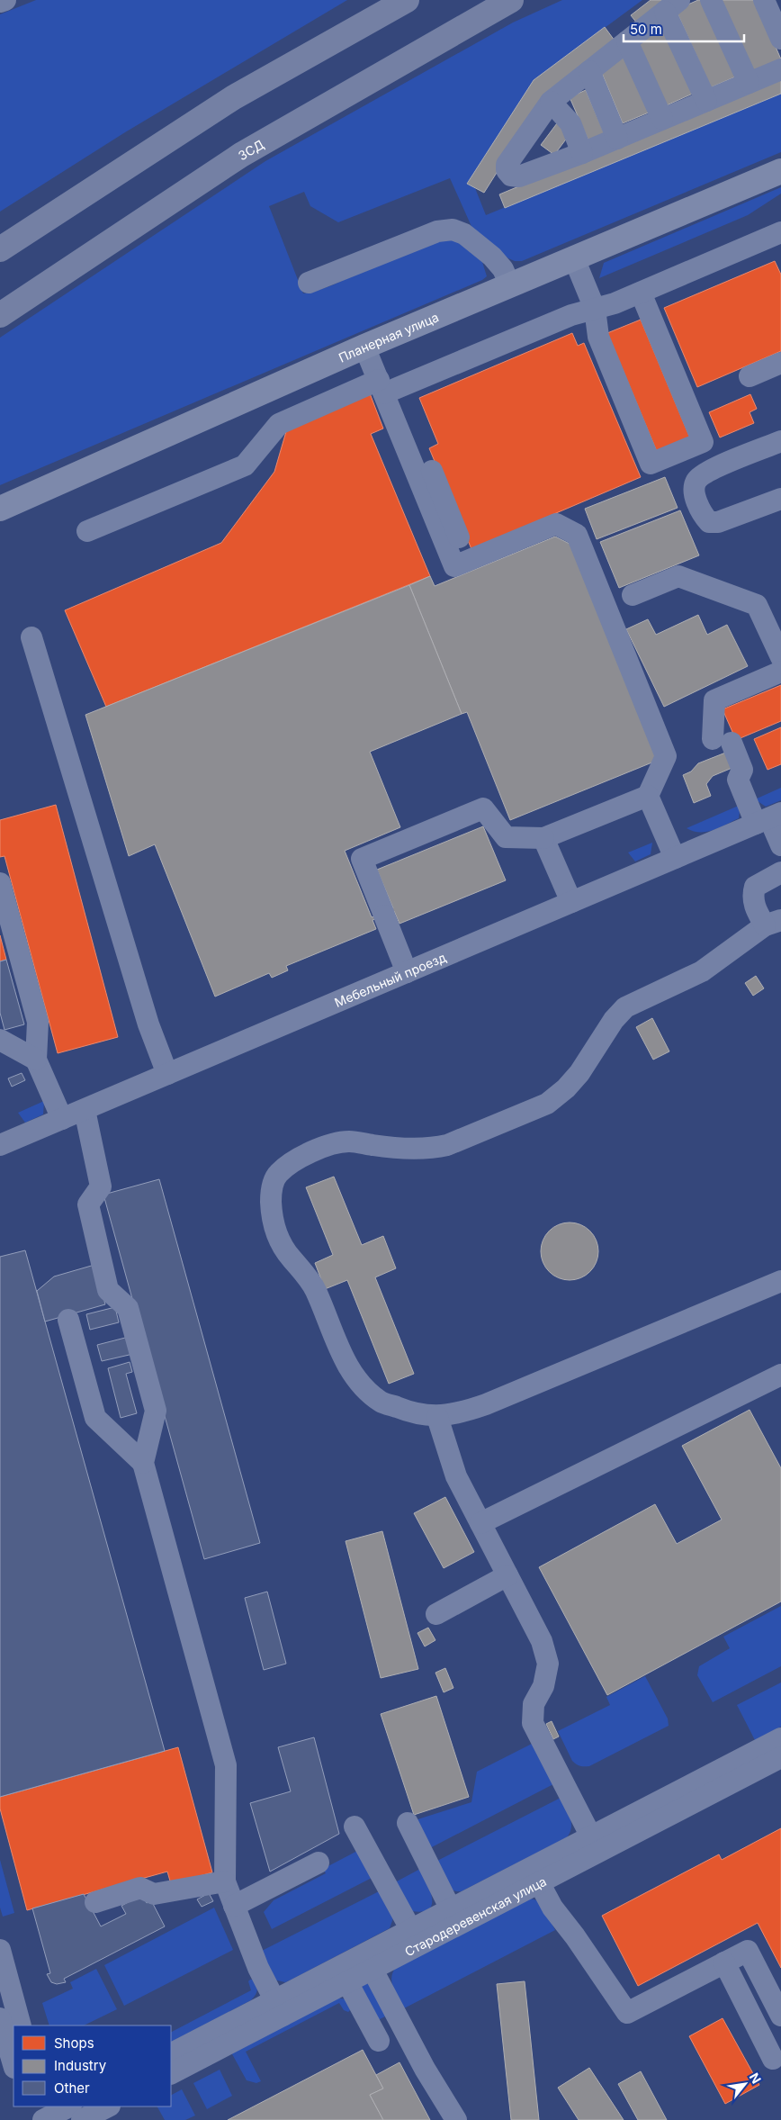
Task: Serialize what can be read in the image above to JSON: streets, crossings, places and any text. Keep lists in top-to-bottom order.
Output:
{
  "streets": {
    "highway": ["ЗСД"],
    "main road": ["Планерная улица"],
    "street": ["Мебельный проезд", "Стародеревенская улица"]
  },
  "legend": ["Shops", "Industry", "Other"],
  "scale_bar": "50 m",
  "north": "top right"
}
